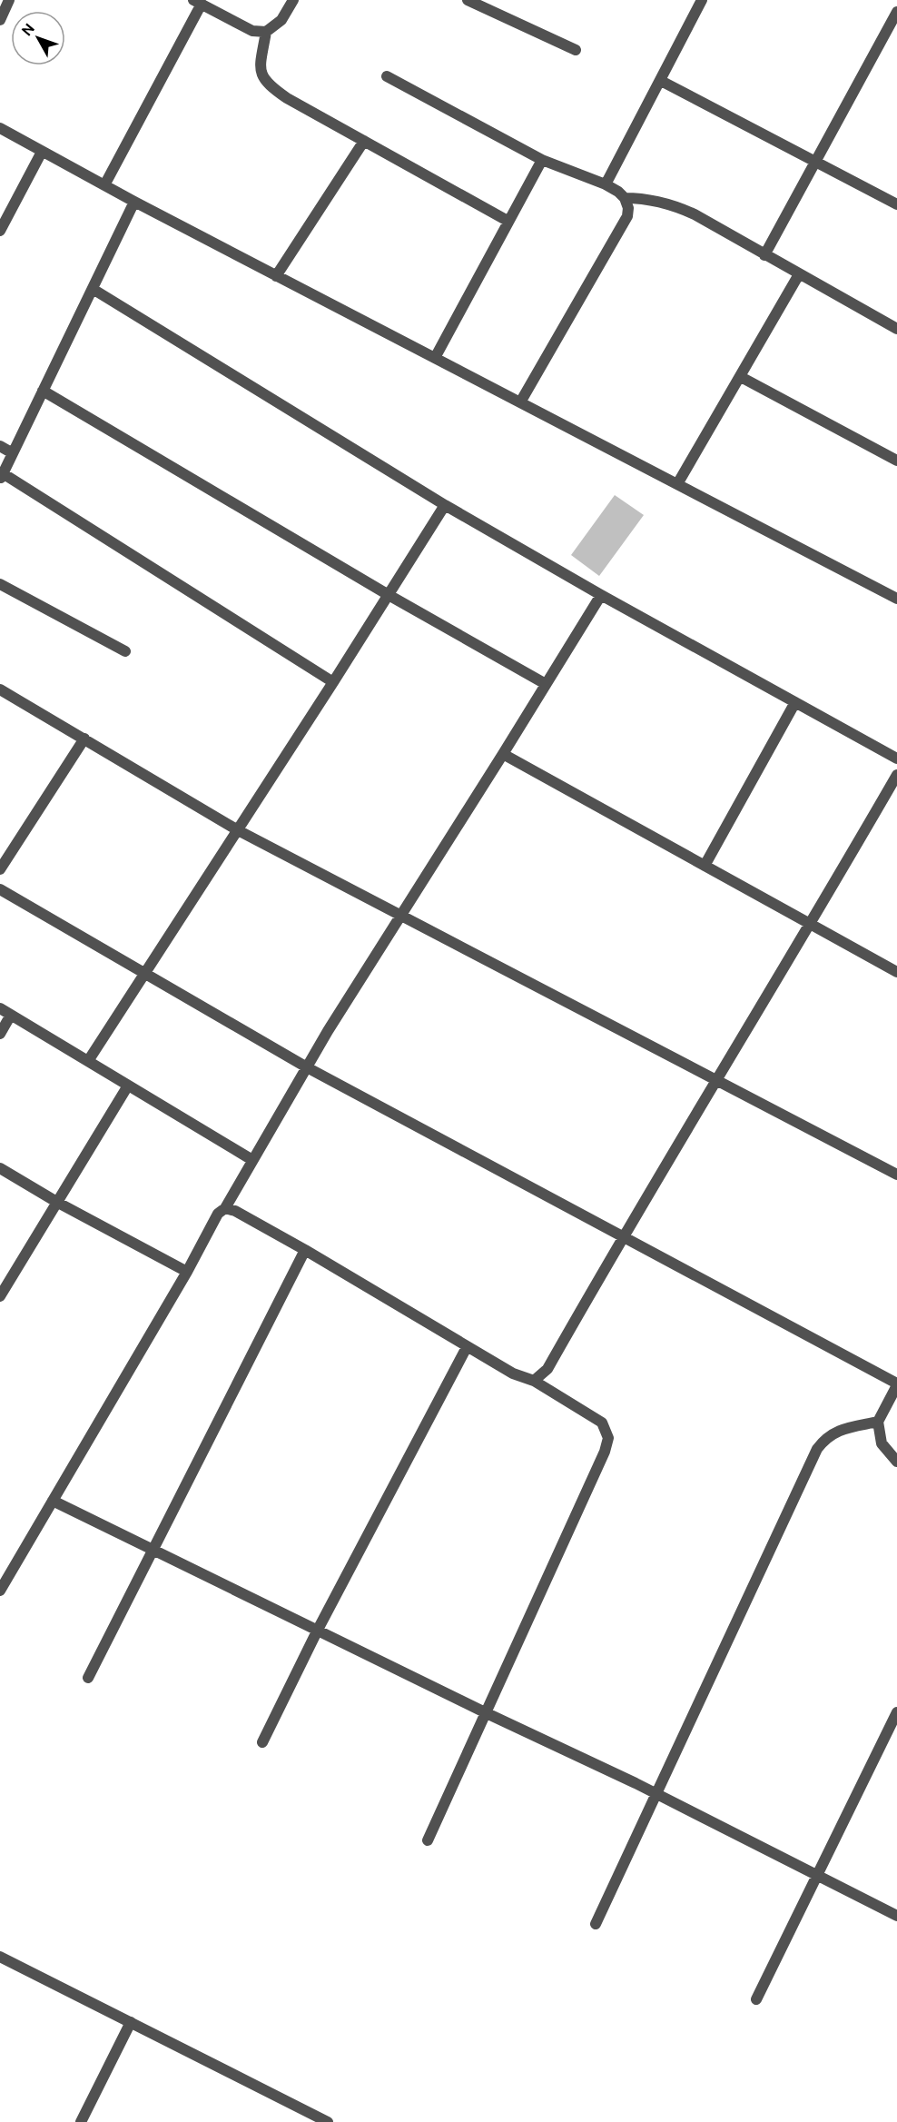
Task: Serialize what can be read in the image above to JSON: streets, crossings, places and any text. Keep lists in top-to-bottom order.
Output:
{
  "north": "top left"
}
